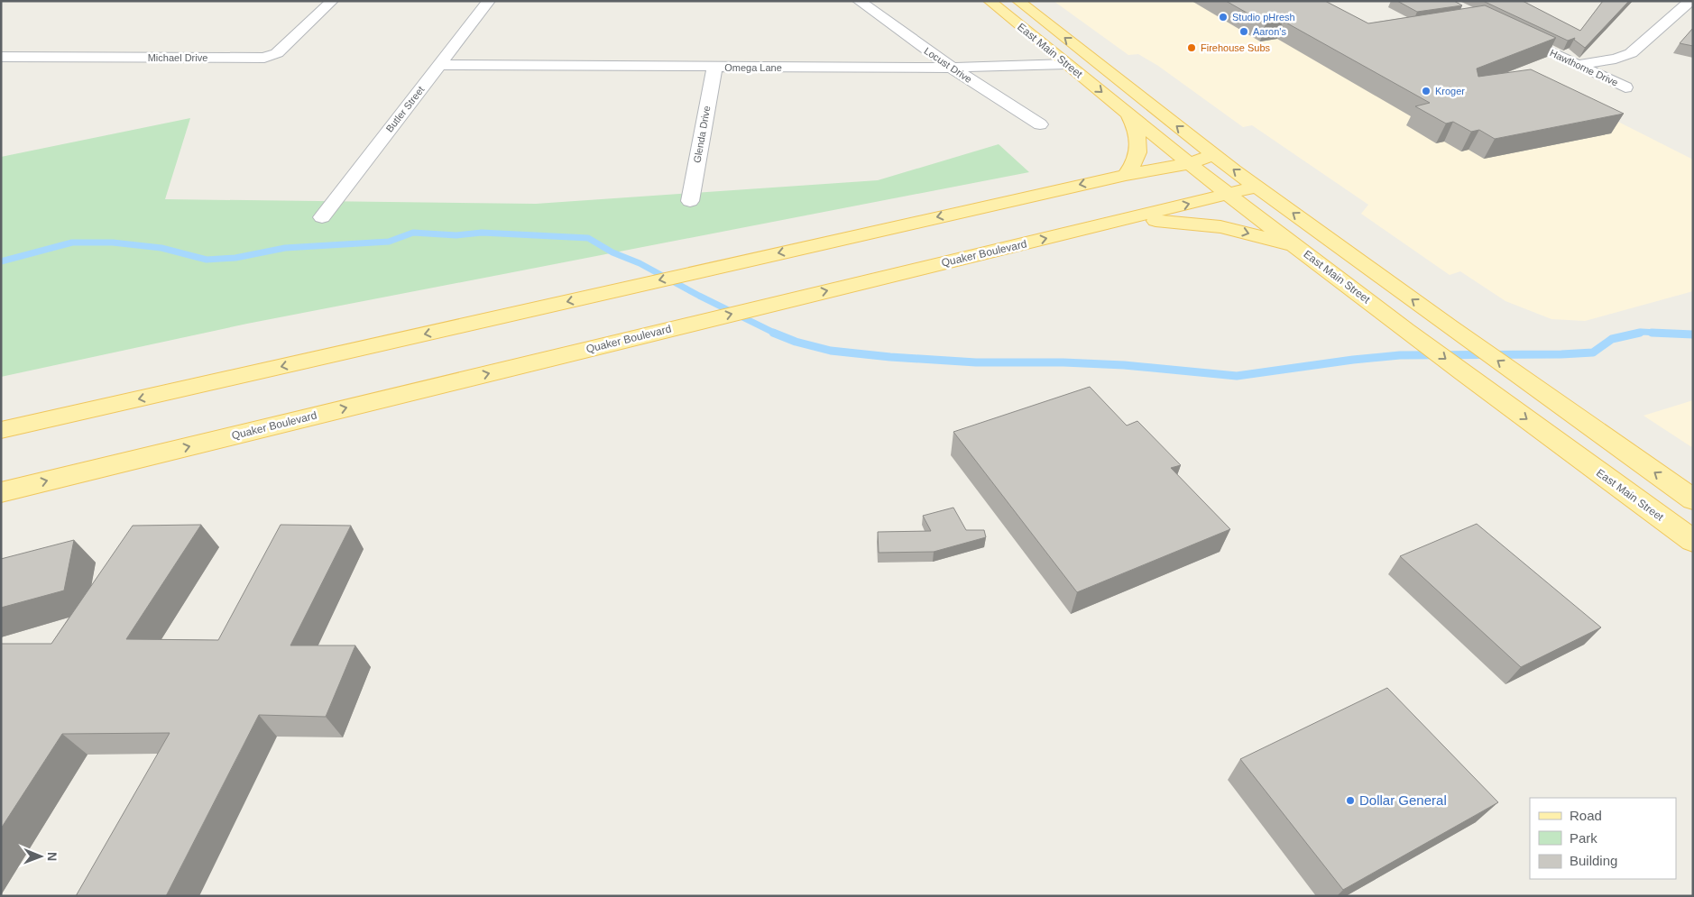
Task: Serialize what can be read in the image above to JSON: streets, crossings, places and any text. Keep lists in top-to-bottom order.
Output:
{
  "streets": {
    "main road": ["East Main Street", "Quaker Boulevard"],
    "street": [
      "Michael Drive",
      "Locust Drive",
      "Omega Lane",
      "Hawthorne Drive",
      "Butler Street",
      "Glenda Drive"
    ]
  },
  "crossings": [
    ["East Main Street", "Omega Lane"],
    ["East Main Street", "Quaker Boulevard"],
    ["Locust Drive", "Omega Lane"],
    ["Omega Lane", "Butler Street"],
    ["Omega Lane", "Glenda Drive"]
  ],
  "places": [
    "Studio pHresh",
    "Aaron's",
    "Firehouse Subs",
    "Kroger",
    "Dollar General"
  ],
  "legend": ["Road", "Park", "Building"],
  "north": "right"
}
